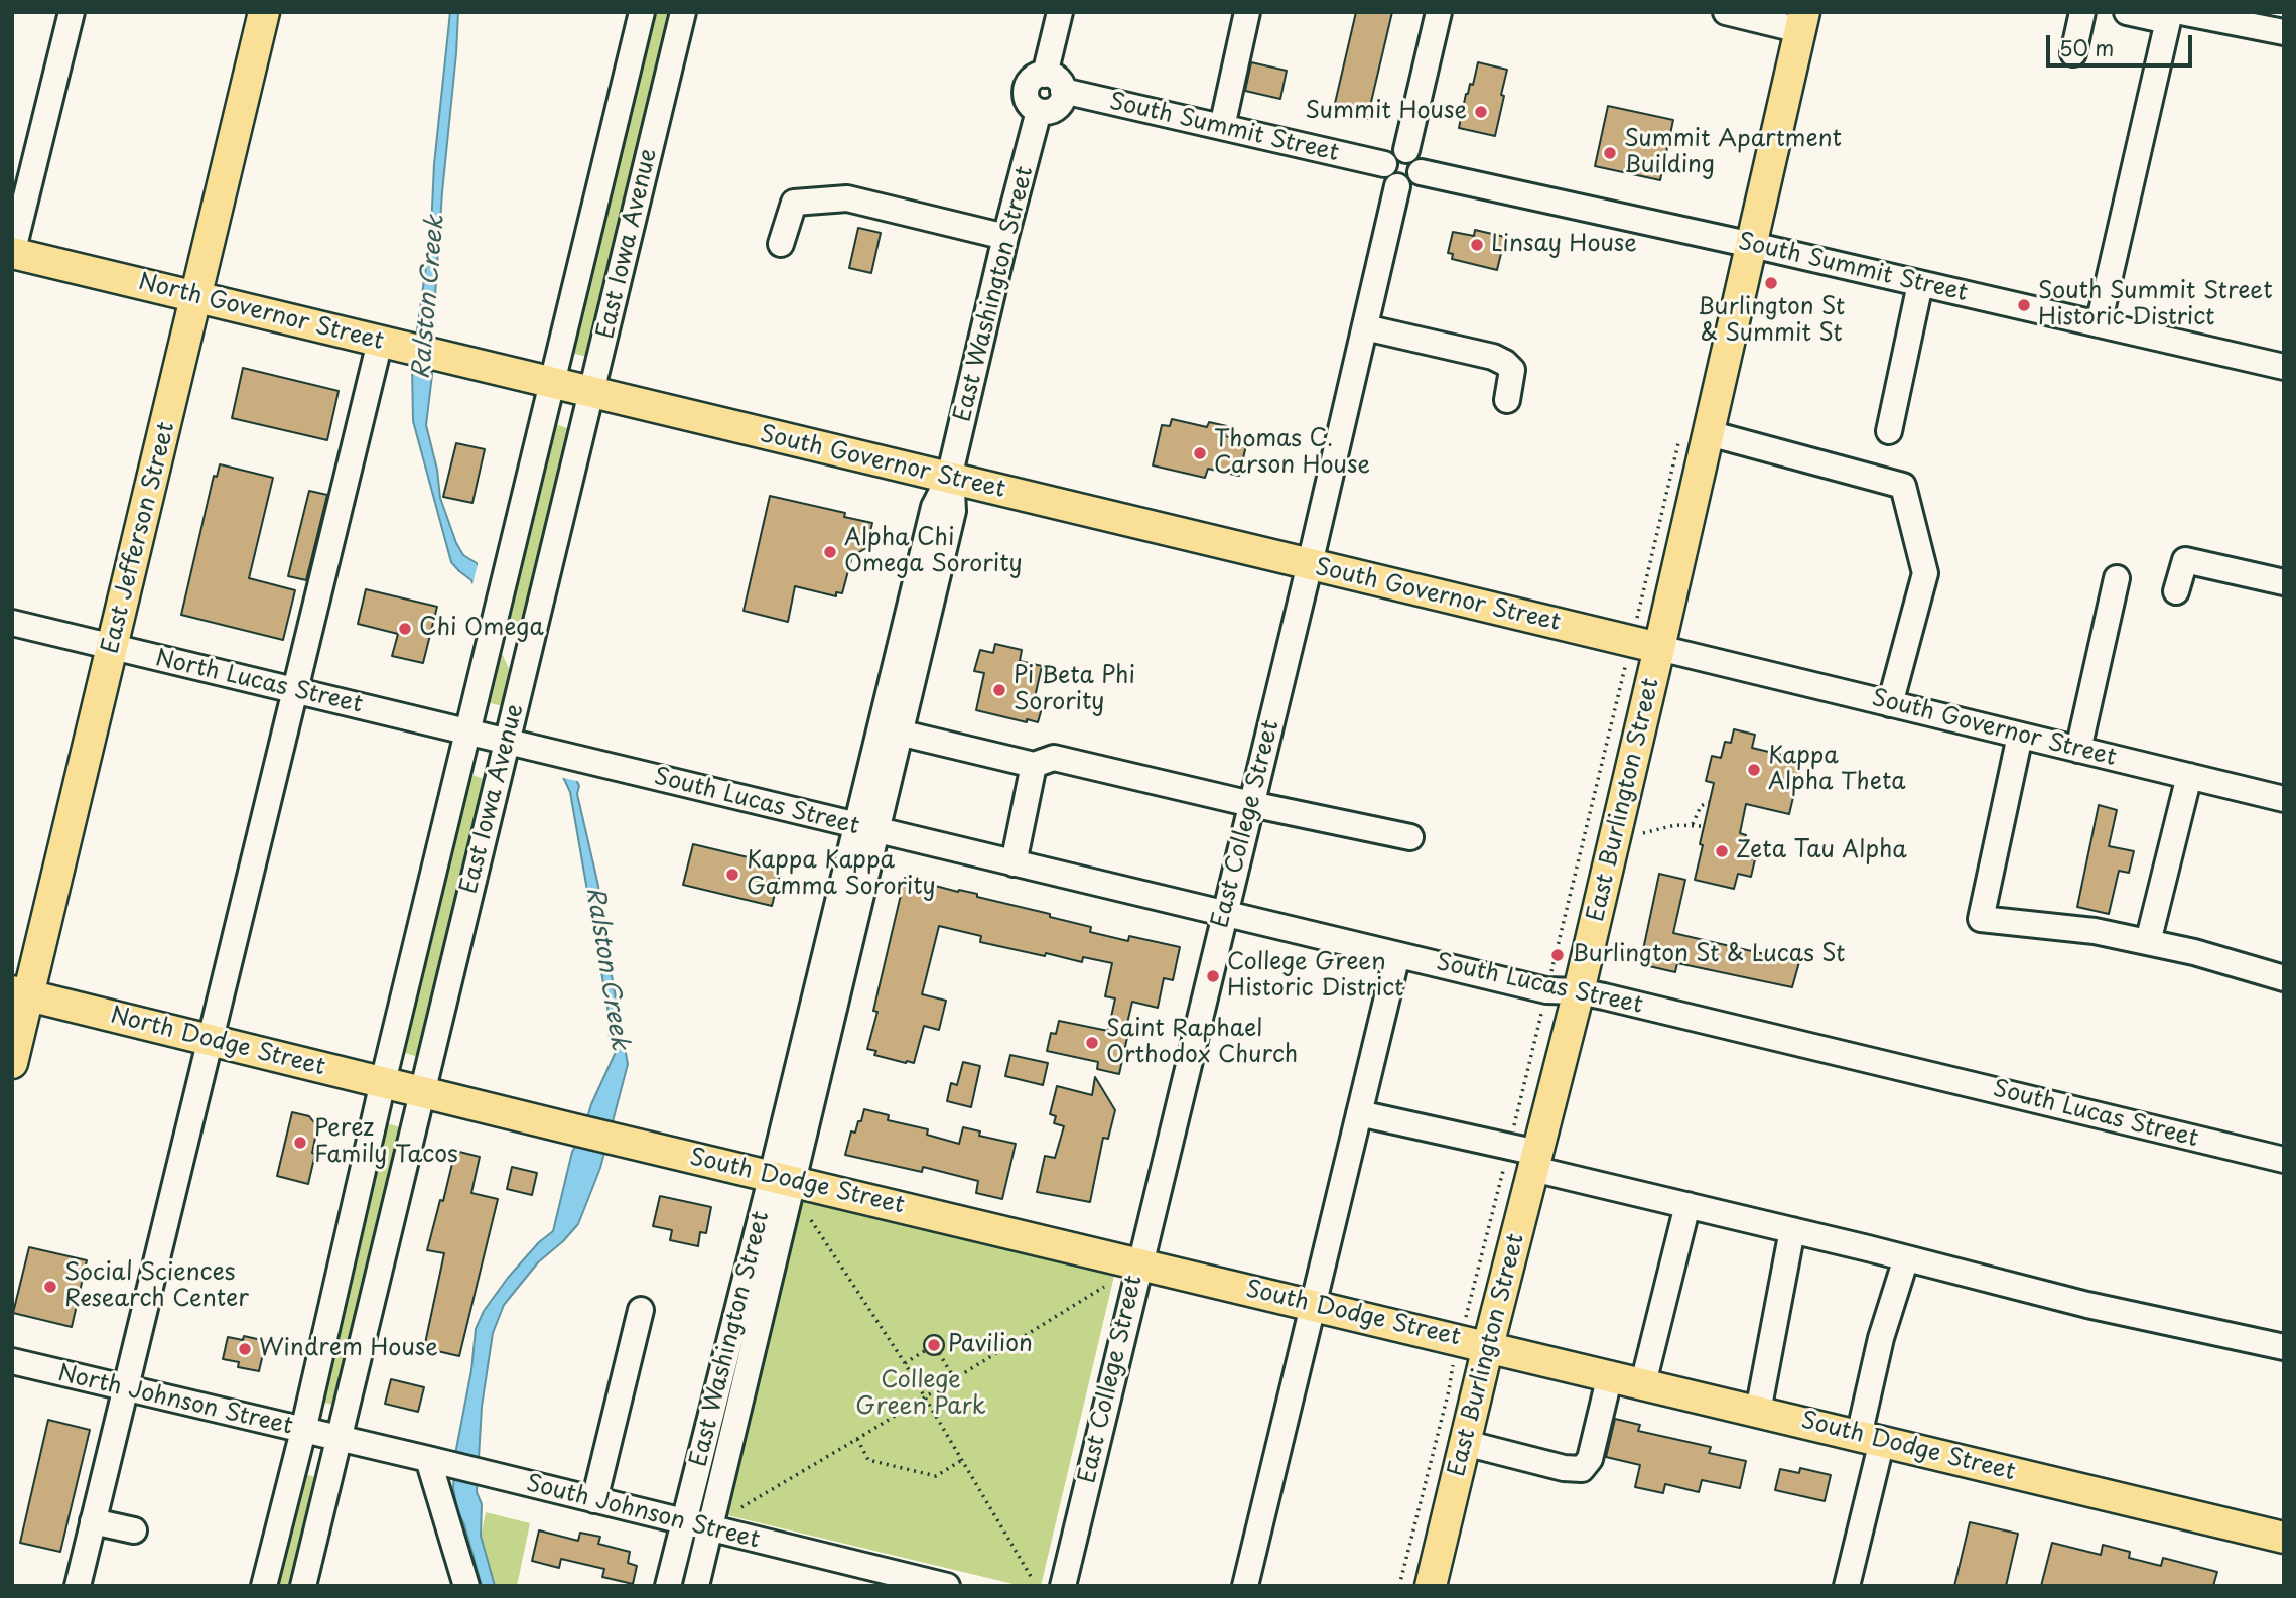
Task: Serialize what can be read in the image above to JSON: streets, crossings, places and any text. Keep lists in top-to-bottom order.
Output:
{
  "streets": {
    "main road": [
      "North Governor Street",
      "South Governor Street",
      "East Jefferson Street",
      "East Burlington Street",
      "North Dodge Street",
      "South Dodge Street"
    ],
    "street": [
      "South Summit Street",
      "East Iowa Avenue",
      "East Washington Street",
      "North Lucas Street",
      "South Lucas Street",
      "East College Street",
      "North Johnson Street",
      "South Johnson Street"
    ]
  },
  "crossings": [
    ["South Summit Street", "East Washington Street"],
    ["South Summit Street", "East Burlington Street"],
    ["South Summit Street", "East College Street"],
    ["East Iowa Avenue", "North Governor Street"],
    ["East Iowa Avenue", "South Governor Street"],
    ["East Iowa Avenue", "North Lucas Street"],
    ["East Iowa Avenue", "South Lucas Street"],
    ["East Iowa Avenue", "North Dodge Street"],
    ["East Iowa Avenue", "South Dodge Street"],
    ["East Iowa Avenue", "North Johnson Street"],
    ["East Iowa Avenue", "South Johnson Street"],
    ["East Washington Street", "South Governor Street"],
    ["East Washington Street", "South Lucas Street"],
    ["East Washington Street", "South Dodge Street"],
    ["East Washington Street", "South Johnson Street"],
    ["North Governor Street", "South Governor Street"],
    ["North Governor Street", "East Jefferson Street"],
    ["South Governor Street", "East Burlington Street"],
    ["South Governor Street", "East College Street"],
    ["East Jefferson Street", "North Lucas Street"],
    ["East Jefferson Street", "North Dodge Street"],
    ["North Lucas Street", "South Lucas Street"],
    ["East Burlington Street", "South Lucas Street"],
    ["East Burlington Street", "South Dodge Street"],
    ["South Lucas Street", "East College Street"],
    ["East College Street", "South Dodge Street"],
    ["North Dodge Street", "South Dodge Street"],
    ["North Johnson Street", "South Johnson Street"]
  ],
  "water": ["Ralston Creek"],
  "parks": ["College Green Park"],
  "places": [
    "Summit House",
    "Summit Apartment Building",
    "Linsay House",
    "Burlington St & Summit St",
    "South Summit Street Historic District",
    "Thomas C. Carson House",
    "Alpha Chi Omega Sorority",
    "Chi Omega",
    "Pi Beta Phi Sorority",
    "Kappa Alpha Theta",
    "Zeta Tau Alpha",
    "Kappa Kappa Gamma Sorority",
    "Burlington St & Lucas St",
    "College Green Historic District",
    "Saint Raphael Orthodox Church",
    "Perez Family Tacos",
    "Social Sciences Research Center",
    "Pavilion",
    "Windrem House"
  ],
  "scale_bar": "50 m"
}
